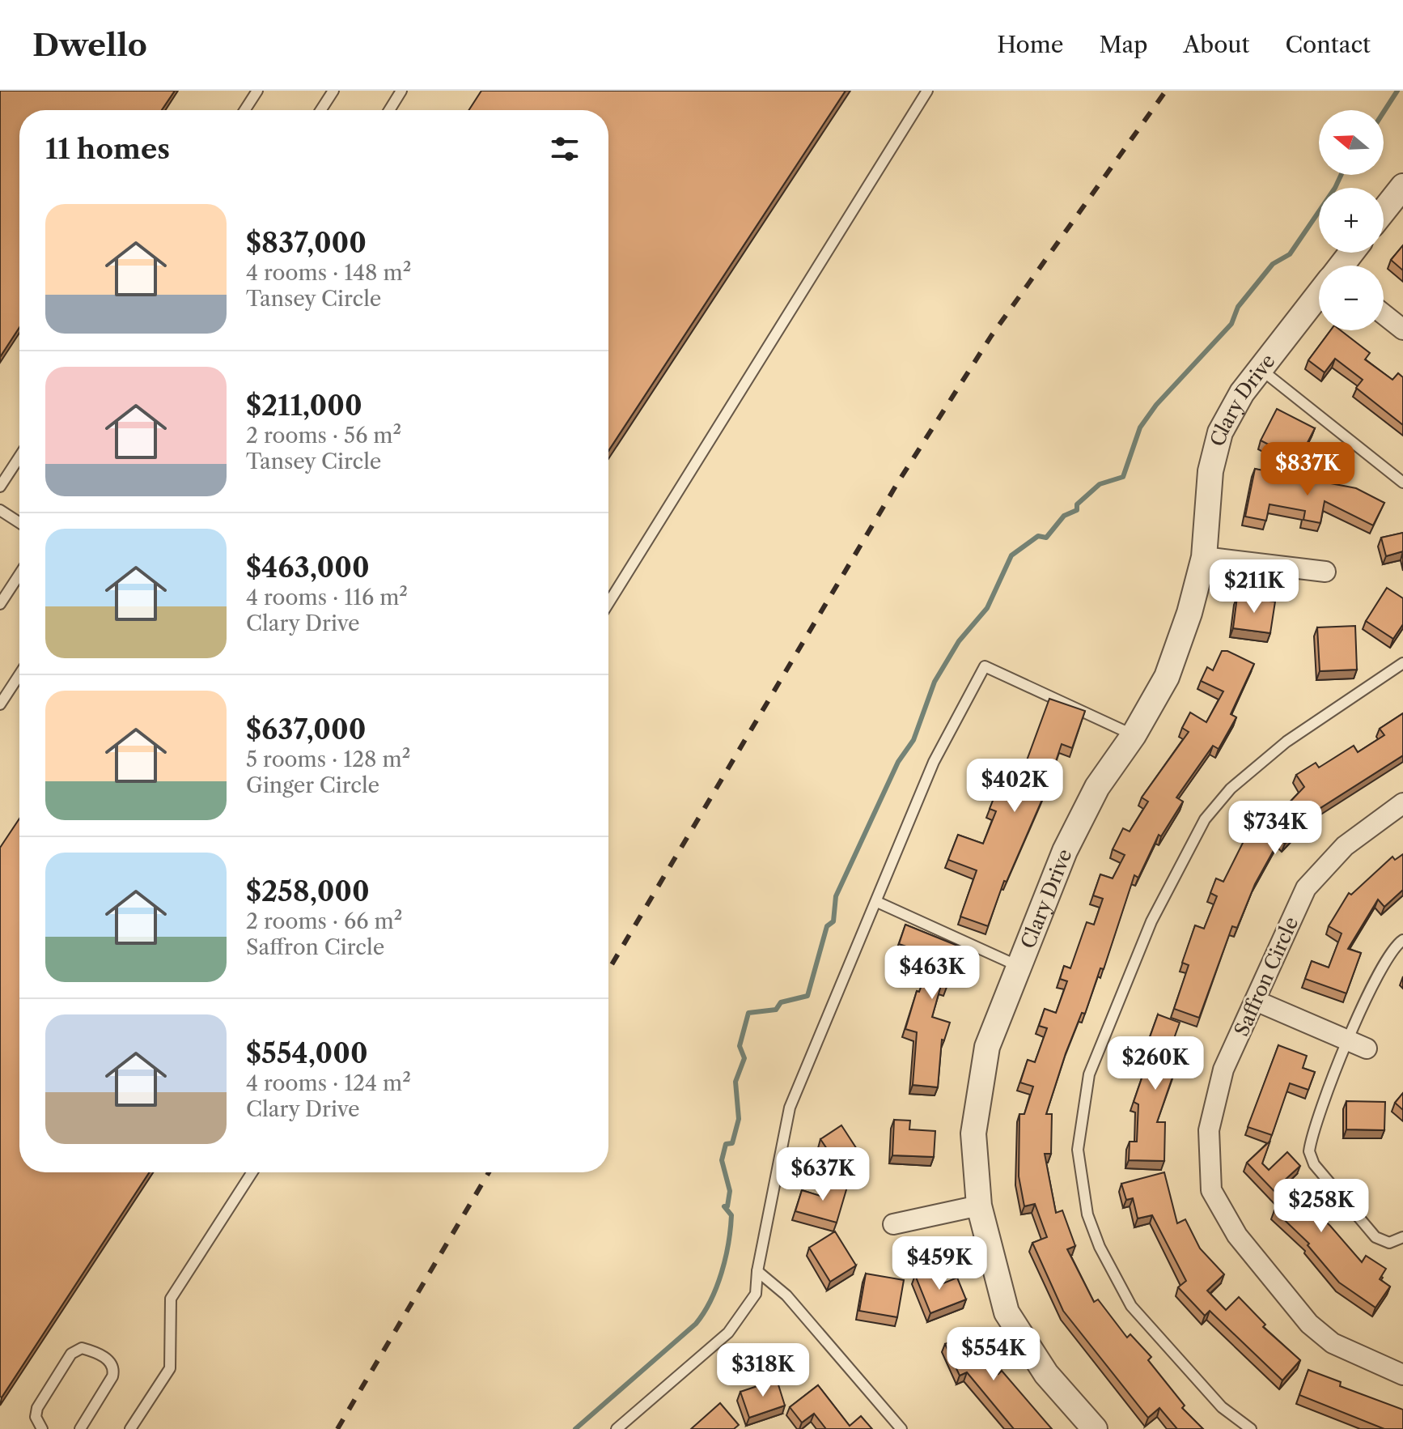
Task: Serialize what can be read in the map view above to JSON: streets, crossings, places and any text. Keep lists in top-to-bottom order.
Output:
{
  "streets": {
    "street": ["Clary Drive", "Saffron Circle"]
  },
  "north": "left",
  "page": {
    "header": "Dwello",
    "nav": [
      "Home",
      "Map",
      "About",
      "Contact"
    ],
    "map_buttons": ["+", "−"],
    "heading": "11 homes",
    "list": [
      {
        "name": "$837,000",
        "note": "4 rooms · 148 m² · Tansey Circle"
      },
      {
        "name": "$211,000",
        "note": "2 rooms · 56 m² · Tansey Circle"
      },
      {
        "name": "$463,000",
        "note": "4 rooms · 116 m² · Clary Drive"
      },
      {
        "name": "$637,000",
        "note": "5 rooms · 128 m² · Ginger Circle"
      },
      {
        "name": "$258,000",
        "note": "2 rooms · 66 m² · Saffron Circle"
      },
      {
        "name": "$554,000",
        "note": "4 rooms · 124 m² · Clary Drive"
      }
    ],
    "price": [
      "$837K",
      "$211K",
      "$402K",
      "$734K",
      "$463K",
      "$260K",
      "$637K",
      "$258K",
      "$459K",
      "$554K",
      "$318K"
    ]
  }
}
